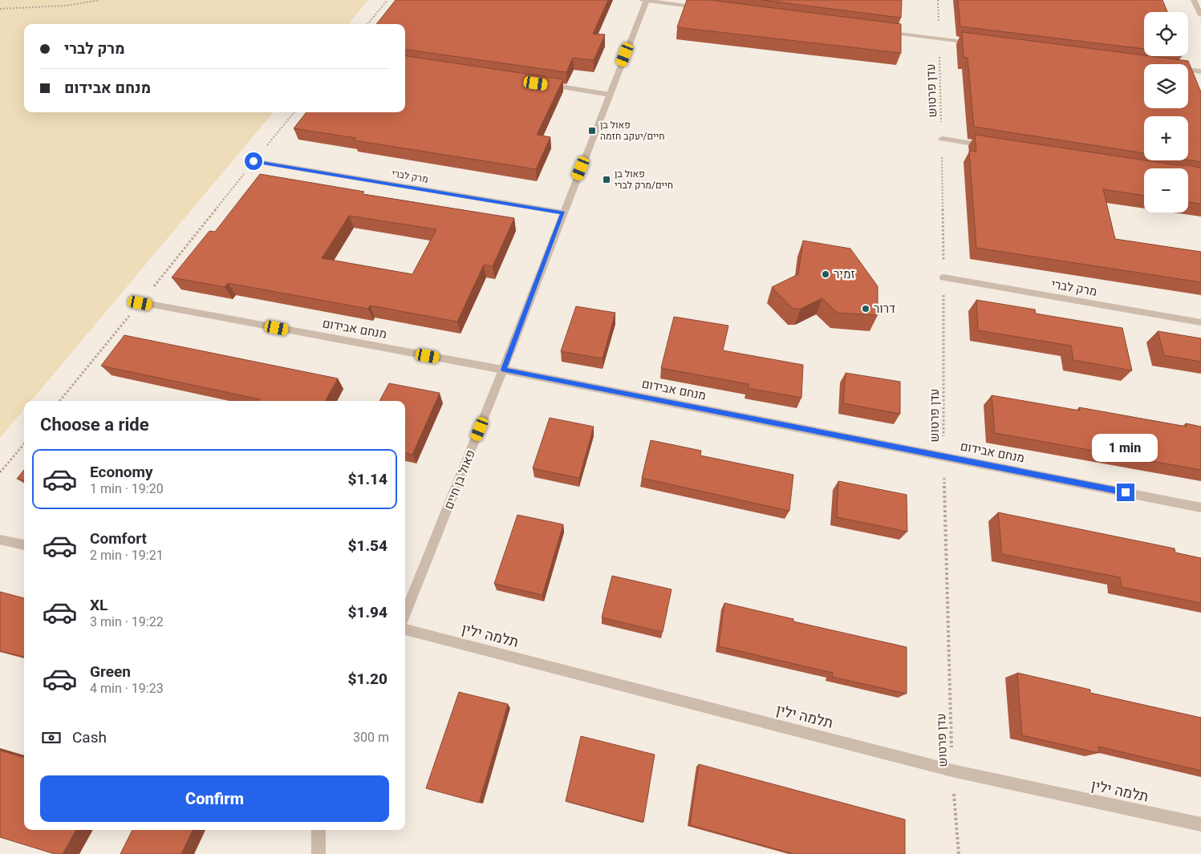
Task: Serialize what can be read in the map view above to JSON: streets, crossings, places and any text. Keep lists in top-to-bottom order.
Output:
{
  "streets": {
    "street": [
      "מרק לברי",
      "מנחם אבידום",
      "פאול בן חיים",
      "תלמה ילין"
    ],
    "path": ["עדן פרטוש"]
  },
  "crossings": [
    ["עדן פרטוש", "מרק לברי"],
    ["עדן פרטוש", "מנחם אבידום"],
    ["עדן פרטוש", "תלמה ילין"],
    ["מרק לברי", "פאול בן חיים"],
    ["מנחם אבידום", "פאול בן חיים"]
  ],
  "places": {
    "transit": ["פאול בן חיים/יעקב חזמה", "פאול בן חיים/מרק לברי"],
    "other": ["זמיר", "דרור"]
  },
  "page": {
    "map_buttons": ["+", "−"],
    "banner": ["מרק לברי", "מנחם אבידום"],
    "heading": "Choose a ride",
    "bubble": "1 min",
    "list": [
      {
        "name": "Economy",
        "note": "1 min · 19:20",
        "value": "$1.14"
      },
      {
        "name": "Comfort",
        "note": "2 min · 19:21",
        "value": "$1.54"
      },
      {
        "name": "XL",
        "note": "3 min · 19:22",
        "value": "$1.94"
      },
      {
        "name": "Green",
        "note": "4 min · 19:23",
        "value": "$1.20"
      }
    ],
    "pay": ["Cash", "300 m"],
    "buttons": "Confirm"
  }
}
